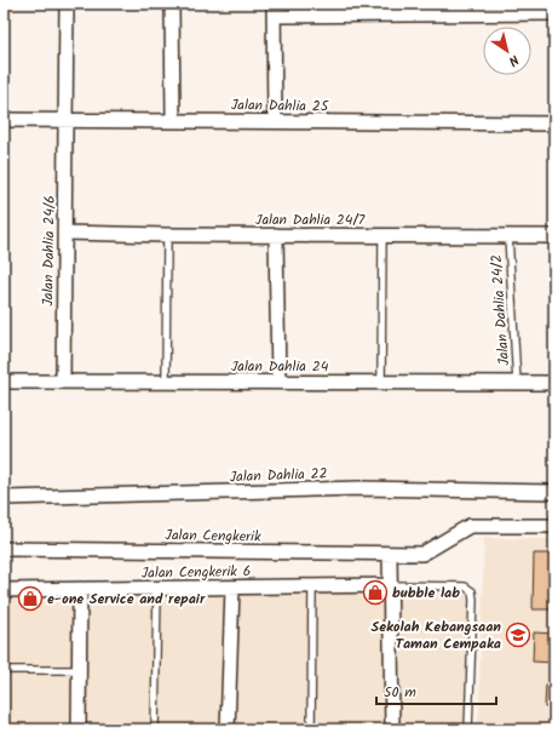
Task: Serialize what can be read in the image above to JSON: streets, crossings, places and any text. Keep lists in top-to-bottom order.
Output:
{
  "streets": {
    "street": [
      "Jalan Dahlia 25",
      "Jalan Dahlia 24/7",
      "Jalan Dahlia 24/6",
      "Jalan Dahlia 24",
      "Jalan Dahlia 22",
      "Jalan Cengkerik",
      "Jalan Cengkerik 6"
    ],
    "lane": ["Jalan Dahlia 24/2"]
  },
  "crossings": [
    ["Jalan Dahlia 25", "Jalan Dahlia 24/6"],
    ["Jalan Dahlia 24/7", "Jalan Dahlia 24/6"],
    ["Jalan Dahlia 24/7", "Jalan Dahlia 24/2"],
    ["Jalan Dahlia 24/6", "Jalan Dahlia 24"],
    ["Jalan Dahlia 24/2", "Jalan Dahlia 24"]
  ],
  "places": {
    "shop": ["bubble lab", "e-one Service and repair"],
    "school or university": ["Sekolah Kebangsaan Taman Cempaka"]
  },
  "scale_bar": "50 m",
  "north": "bottom right"
}
